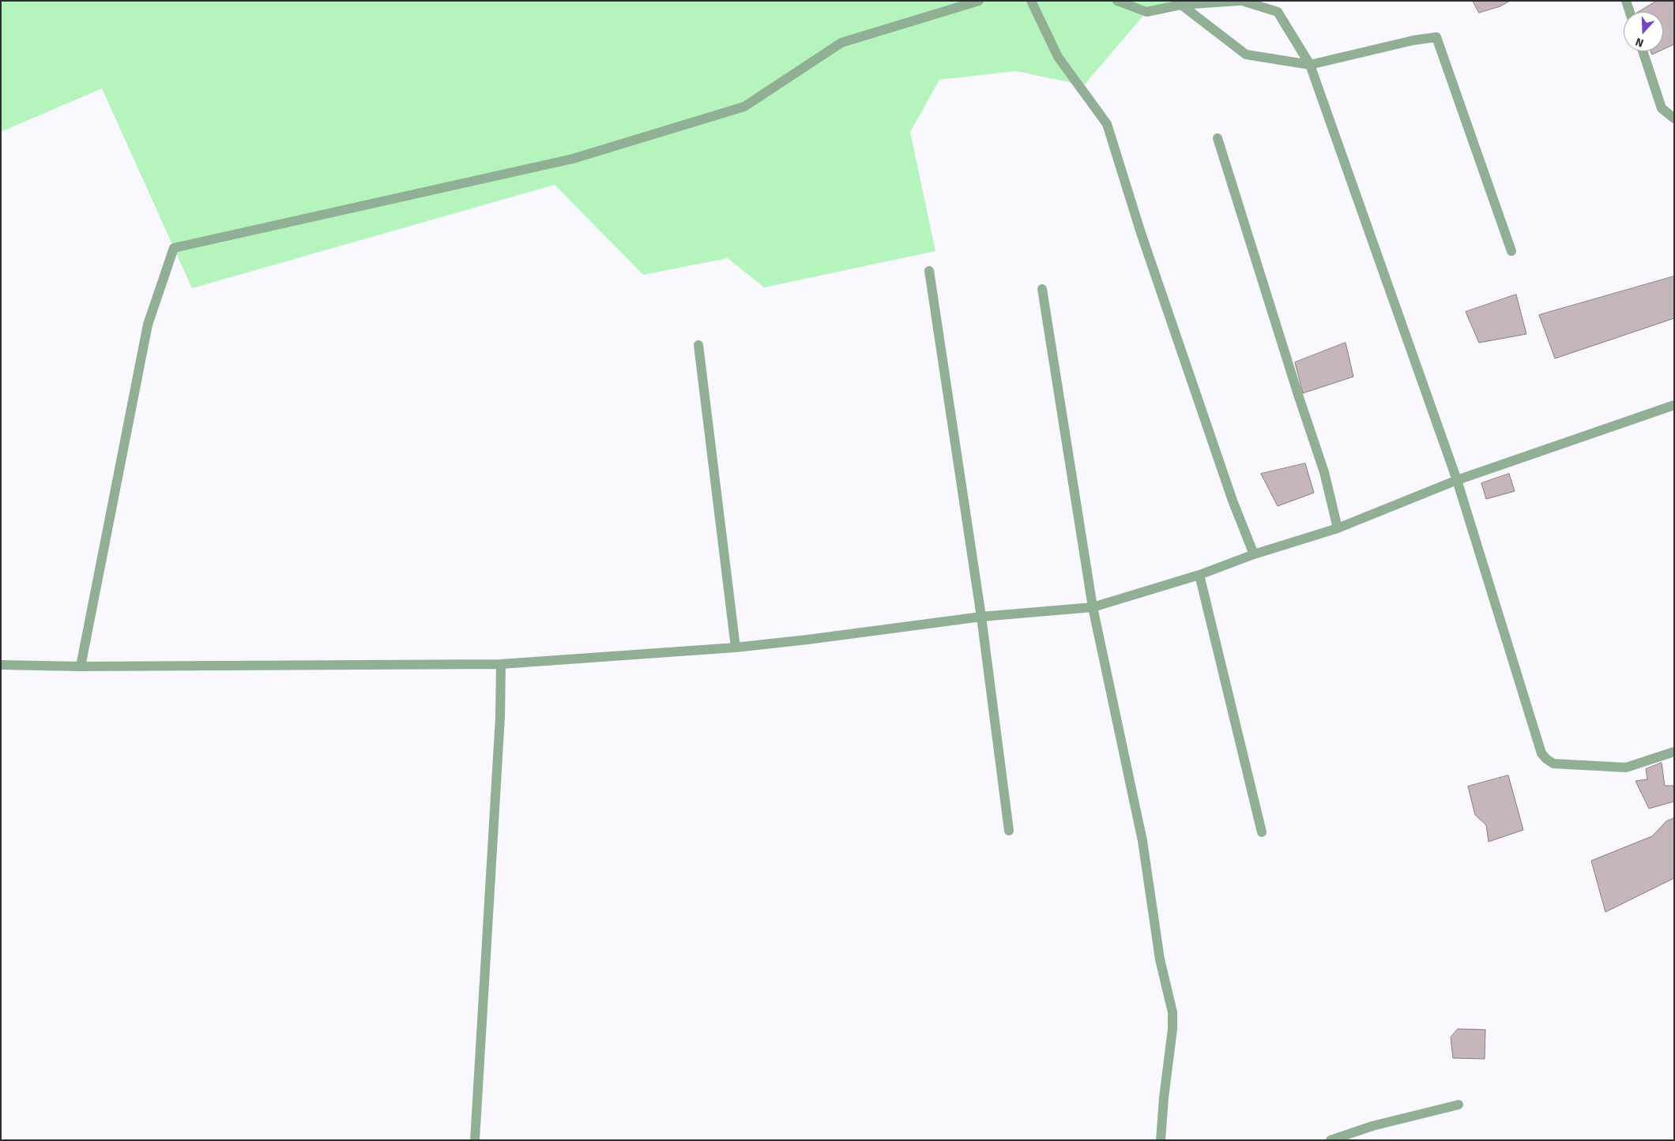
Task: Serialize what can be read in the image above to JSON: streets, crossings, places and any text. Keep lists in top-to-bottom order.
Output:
{
  "north": "bottom"
}
